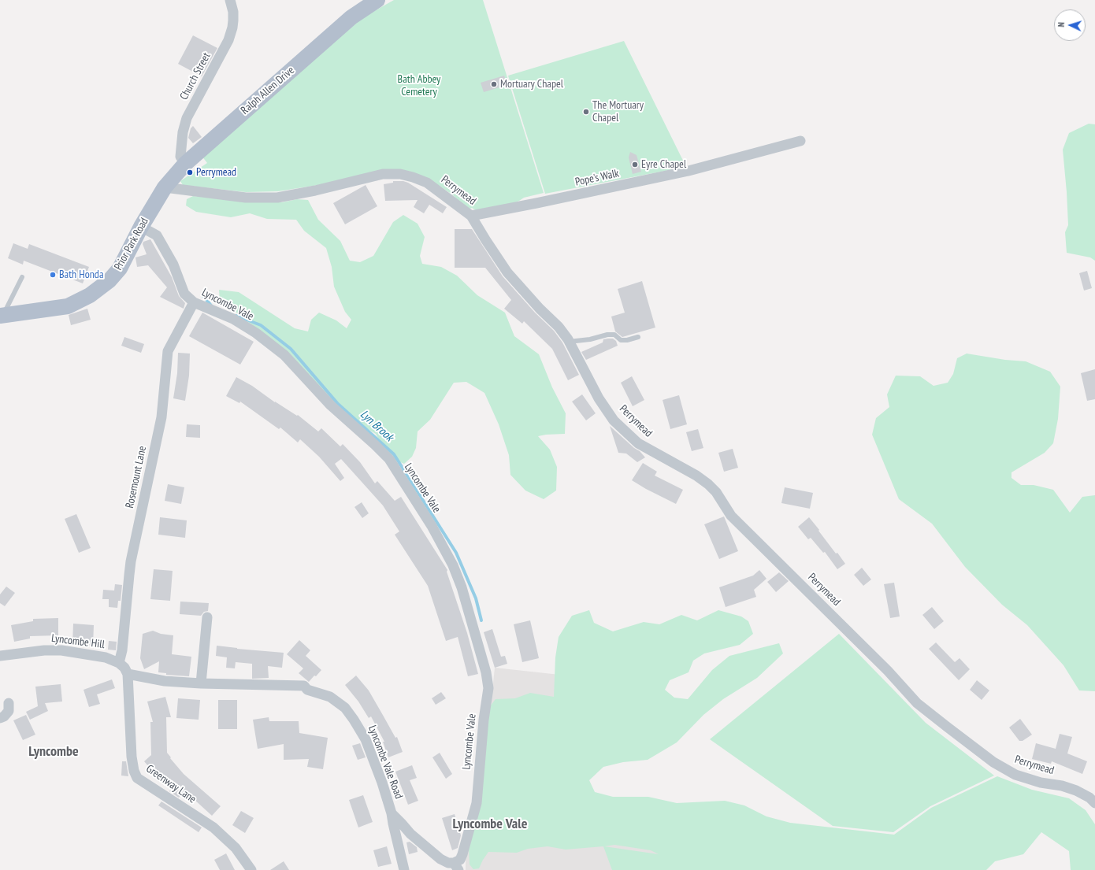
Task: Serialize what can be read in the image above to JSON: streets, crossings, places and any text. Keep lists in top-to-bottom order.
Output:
{
  "streets": {
    "main road": ["Ralph Allen Drive", "Prior Park Road"],
    "street": [
      "Church Street",
      "Pope's Walk",
      "Perrymead",
      "Lyncombe Vale",
      "Rosemount Lane",
      "Lyncombe Hill",
      "Lyncombe Vale Road",
      "Greenway Lane"
    ]
  },
  "crossings": [
    ["Church Street", "Ralph Allen Drive"],
    ["Ralph Allen Drive", "Perrymead"],
    ["Ralph Allen Drive", "Prior Park Road"],
    ["Pope's Walk", "Perrymead"],
    ["Perrymead", "Prior Park Road"],
    ["Prior Park Road", "Lyncombe Vale"],
    ["Lyncombe Vale", "Rosemount Lane"],
    ["Lyncombe Vale", "Lyncombe Vale Road"],
    ["Rosemount Lane", "Lyncombe Hill"],
    ["Lyncombe Vale Road", "Greenway Lane"]
  ],
  "districts": ["Lyncombe", "Lyncombe Vale"],
  "water": ["Lyn Brook"],
  "parks": ["Bath Abbey Cemetery"],
  "places": [
    "Mortuary Chapel",
    "The Mortuary Chapel",
    "Eyre Chapel",
    "Perrymead",
    "Bath Honda"
  ],
  "north": "left"
}
